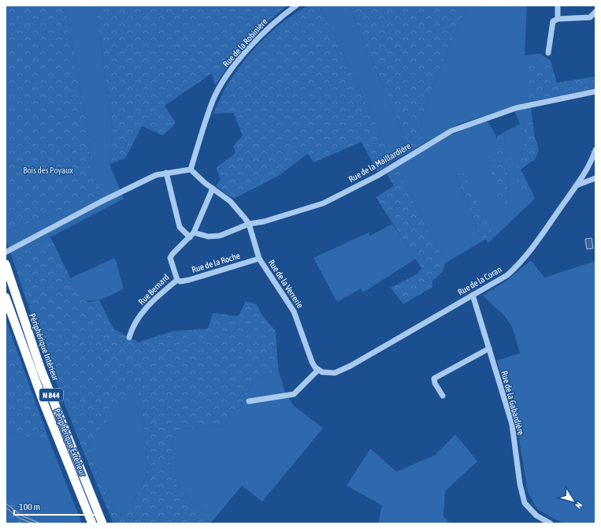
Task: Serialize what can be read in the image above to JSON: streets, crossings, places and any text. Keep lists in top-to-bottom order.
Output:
{
  "streets": {
    "highway": ["Périphérique Intérieur", "N 844", "Périphérique Extérieur"],
    "street": [
      "Rue de la Robinière",
      "Rue de la Maillardière",
      "Rue de la Roche",
      "Rue de la Coran",
      "Rue de la Verrerie",
      "Rue Bernard",
      "Rue de la Gabardière"
    ]
  },
  "crossings": [
    ["Rue de la Maillardière", "Rue de la Verrerie"],
    ["Rue de la Maillardière", "Rue Bernard"],
    ["Rue de la Roche", "Rue de la Verrerie"],
    ["Rue de la Roche", "Rue Bernard"],
    ["Rue de la Coran", "Rue de la Verrerie"],
    ["Rue de la Coran", "Rue de la Gabardière"]
  ],
  "parks": ["Bois des Poyaux"],
  "scale_bar": "100 m",
  "north": "bottom right"
}
